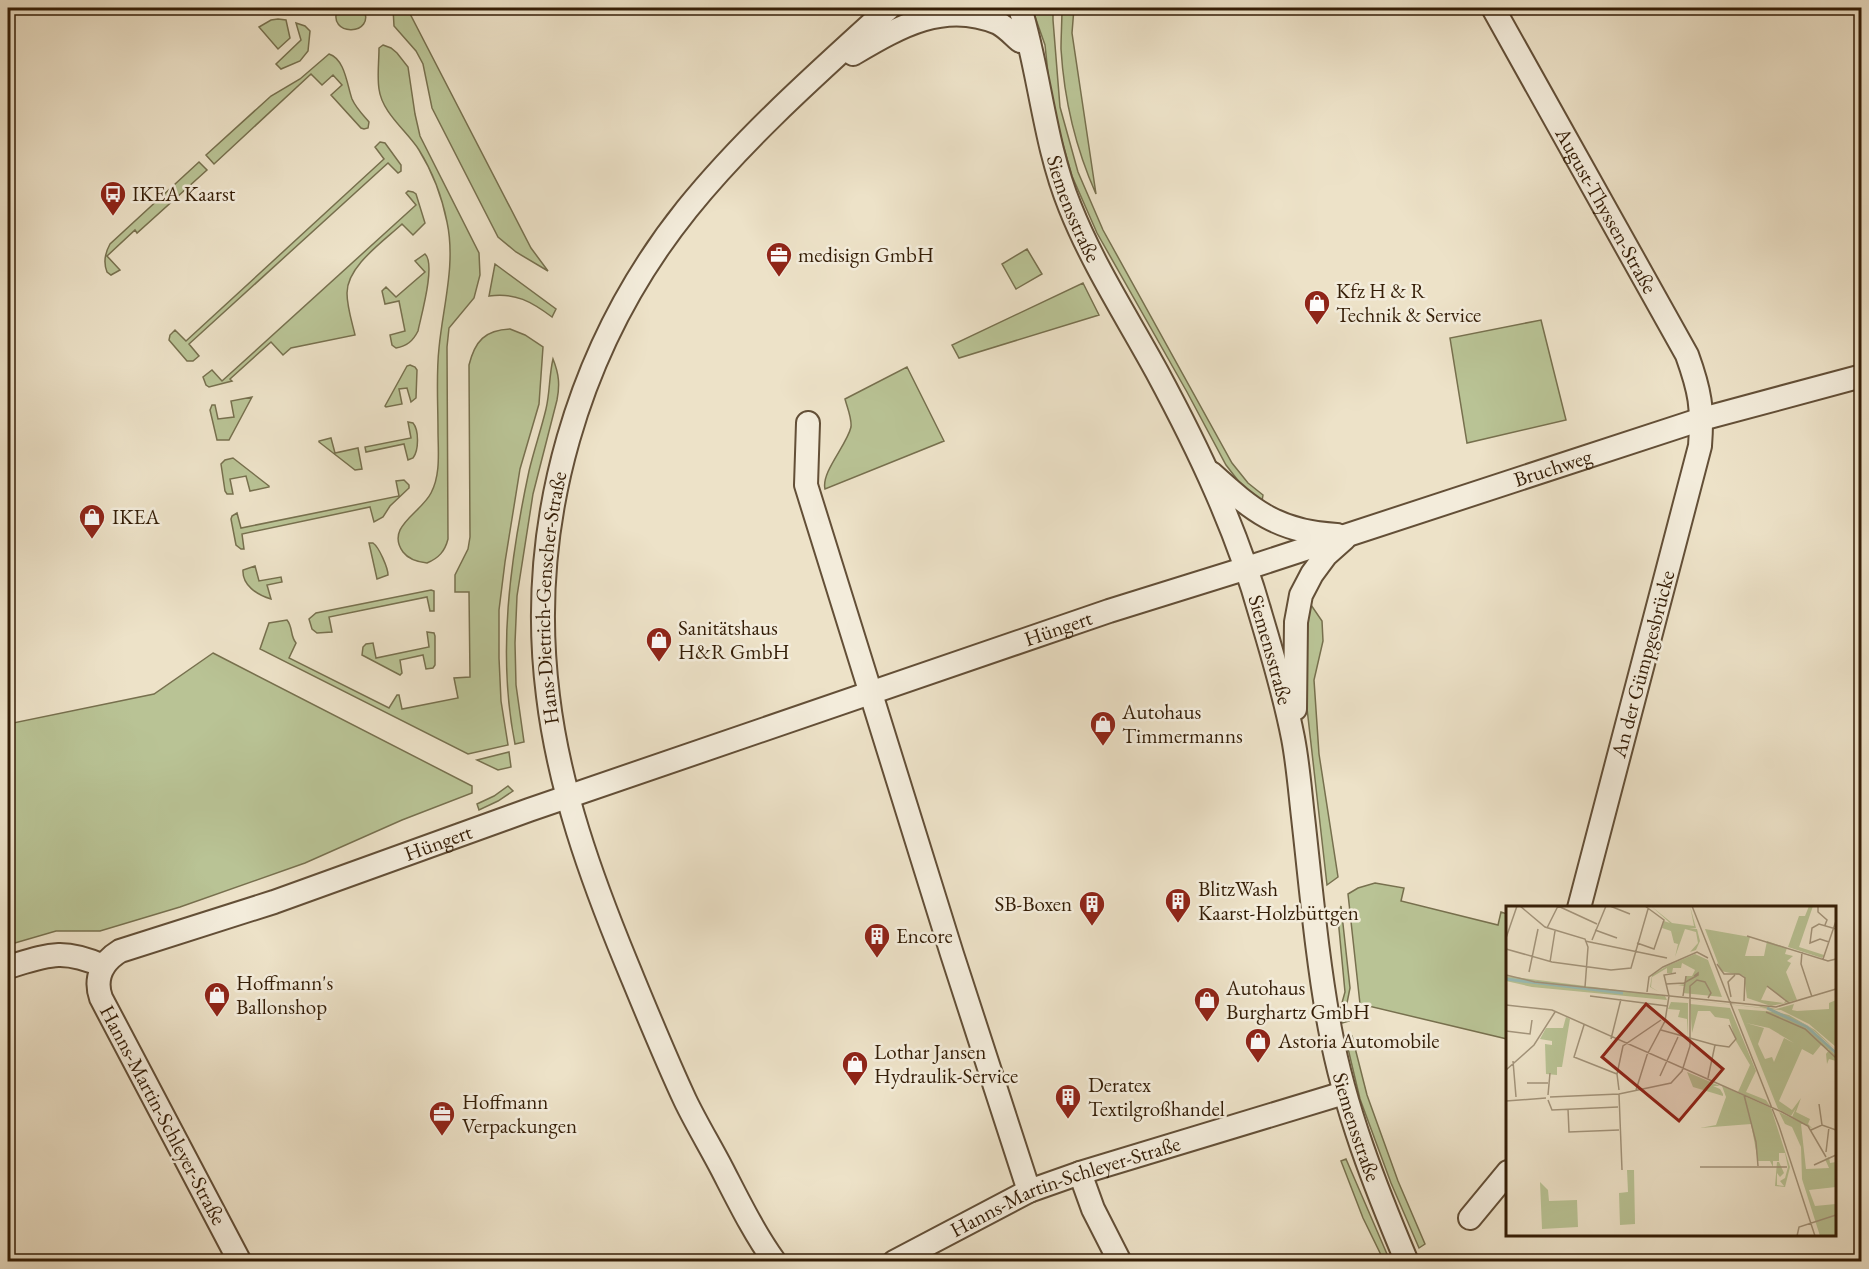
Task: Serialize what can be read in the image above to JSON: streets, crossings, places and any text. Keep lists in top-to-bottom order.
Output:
{
  "streets": {
    "street": [
      "Siemensstraße",
      "August-Thyssen-Straße",
      "Bruchweg",
      "Hans-Dietrich-Genscher-Straße",
      "Hüngert",
      "An der Gümpgesbrücke",
      "Hanns-Martin-Schleyer-Straße"
    ]
  },
  "crossings": [
    ["Siemensstraße", "Bruchweg"],
    ["Siemensstraße", "Hans-Dietrich-Genscher-Straße"],
    ["Siemensstraße", "Hüngert"],
    ["Siemensstraße", "Hanns-Martin-Schleyer-Straße"],
    ["August-Thyssen-Straße", "Bruchweg"],
    ["August-Thyssen-Straße", "An der Gümpgesbrücke"],
    ["Bruchweg", "Hüngert"],
    ["Bruchweg", "An der Gümpgesbrücke"],
    ["Hans-Dietrich-Genscher-Straße", "Hüngert"],
    ["Hüngert", "Hanns-Martin-Schleyer-Straße"]
  ],
  "places": {
    "bus stop": ["IKEA Kaarst"],
    "office": ["medisign GmbH", "Hoffmann Verpackungen"],
    "shop": [
      "Kfz H & R Technik & Service",
      "IKEA",
      "Sanitätshaus H&R GmbH",
      "Autohaus Timmermanns",
      "Hoffmann's Ballonshop",
      "Autohaus Burghartz GmbH",
      "Astoria Automobile",
      "Lothar Jansen Hydraulik-Service"
    ],
    "building": [
      "BlitzWash Kaarst-Holzbüttgen",
      "SB-Boxen",
      "Encore",
      "Deratex Textilgroßhandel"
    ]
  }
}
